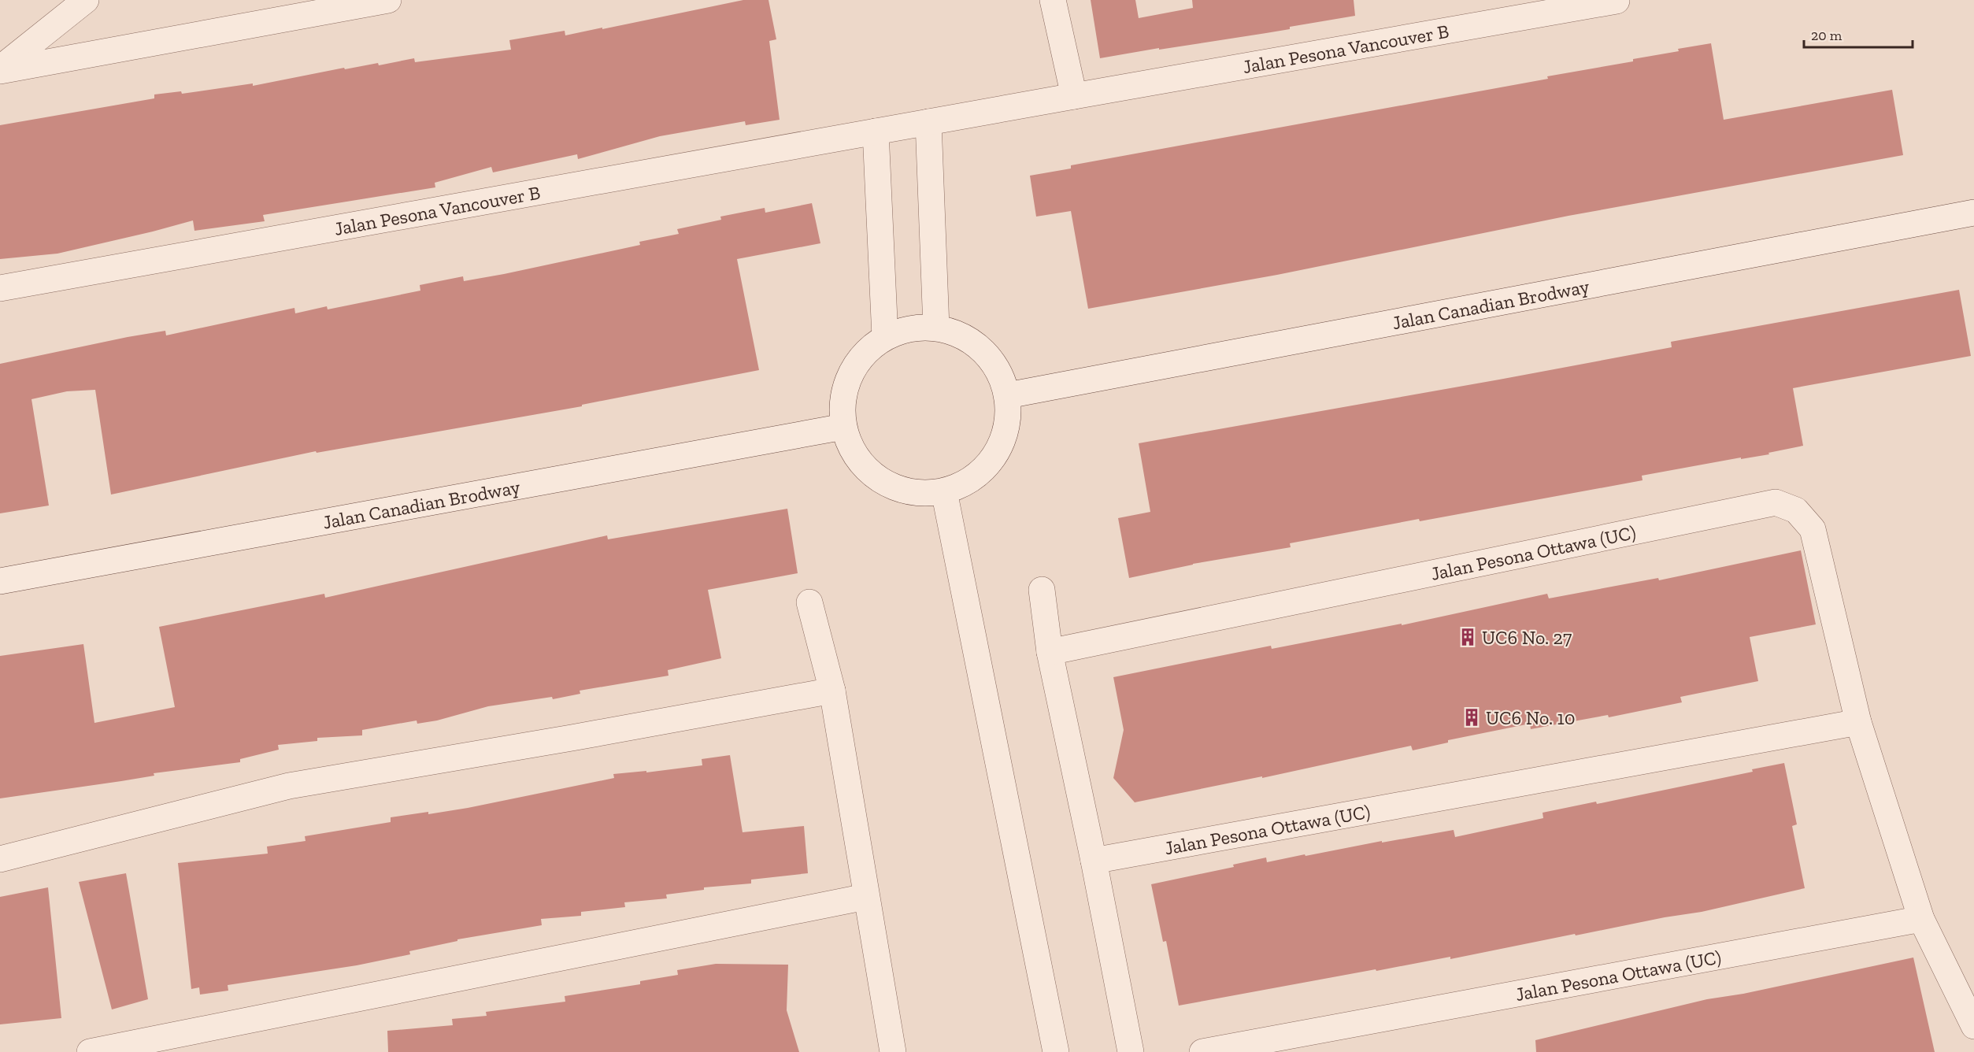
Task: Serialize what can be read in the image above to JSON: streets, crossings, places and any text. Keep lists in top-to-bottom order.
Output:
{
  "streets": {
    "street": ["Jalan Pesona Vancouver B", "Jalan Canadian Brodway", "Jalan Pesona Ottawa (UC)"]
  },
  "places": {
    "building": ["UC6 No. 27", "UC6 No. 10"]
  },
  "scale_bar": "20 m"
}
